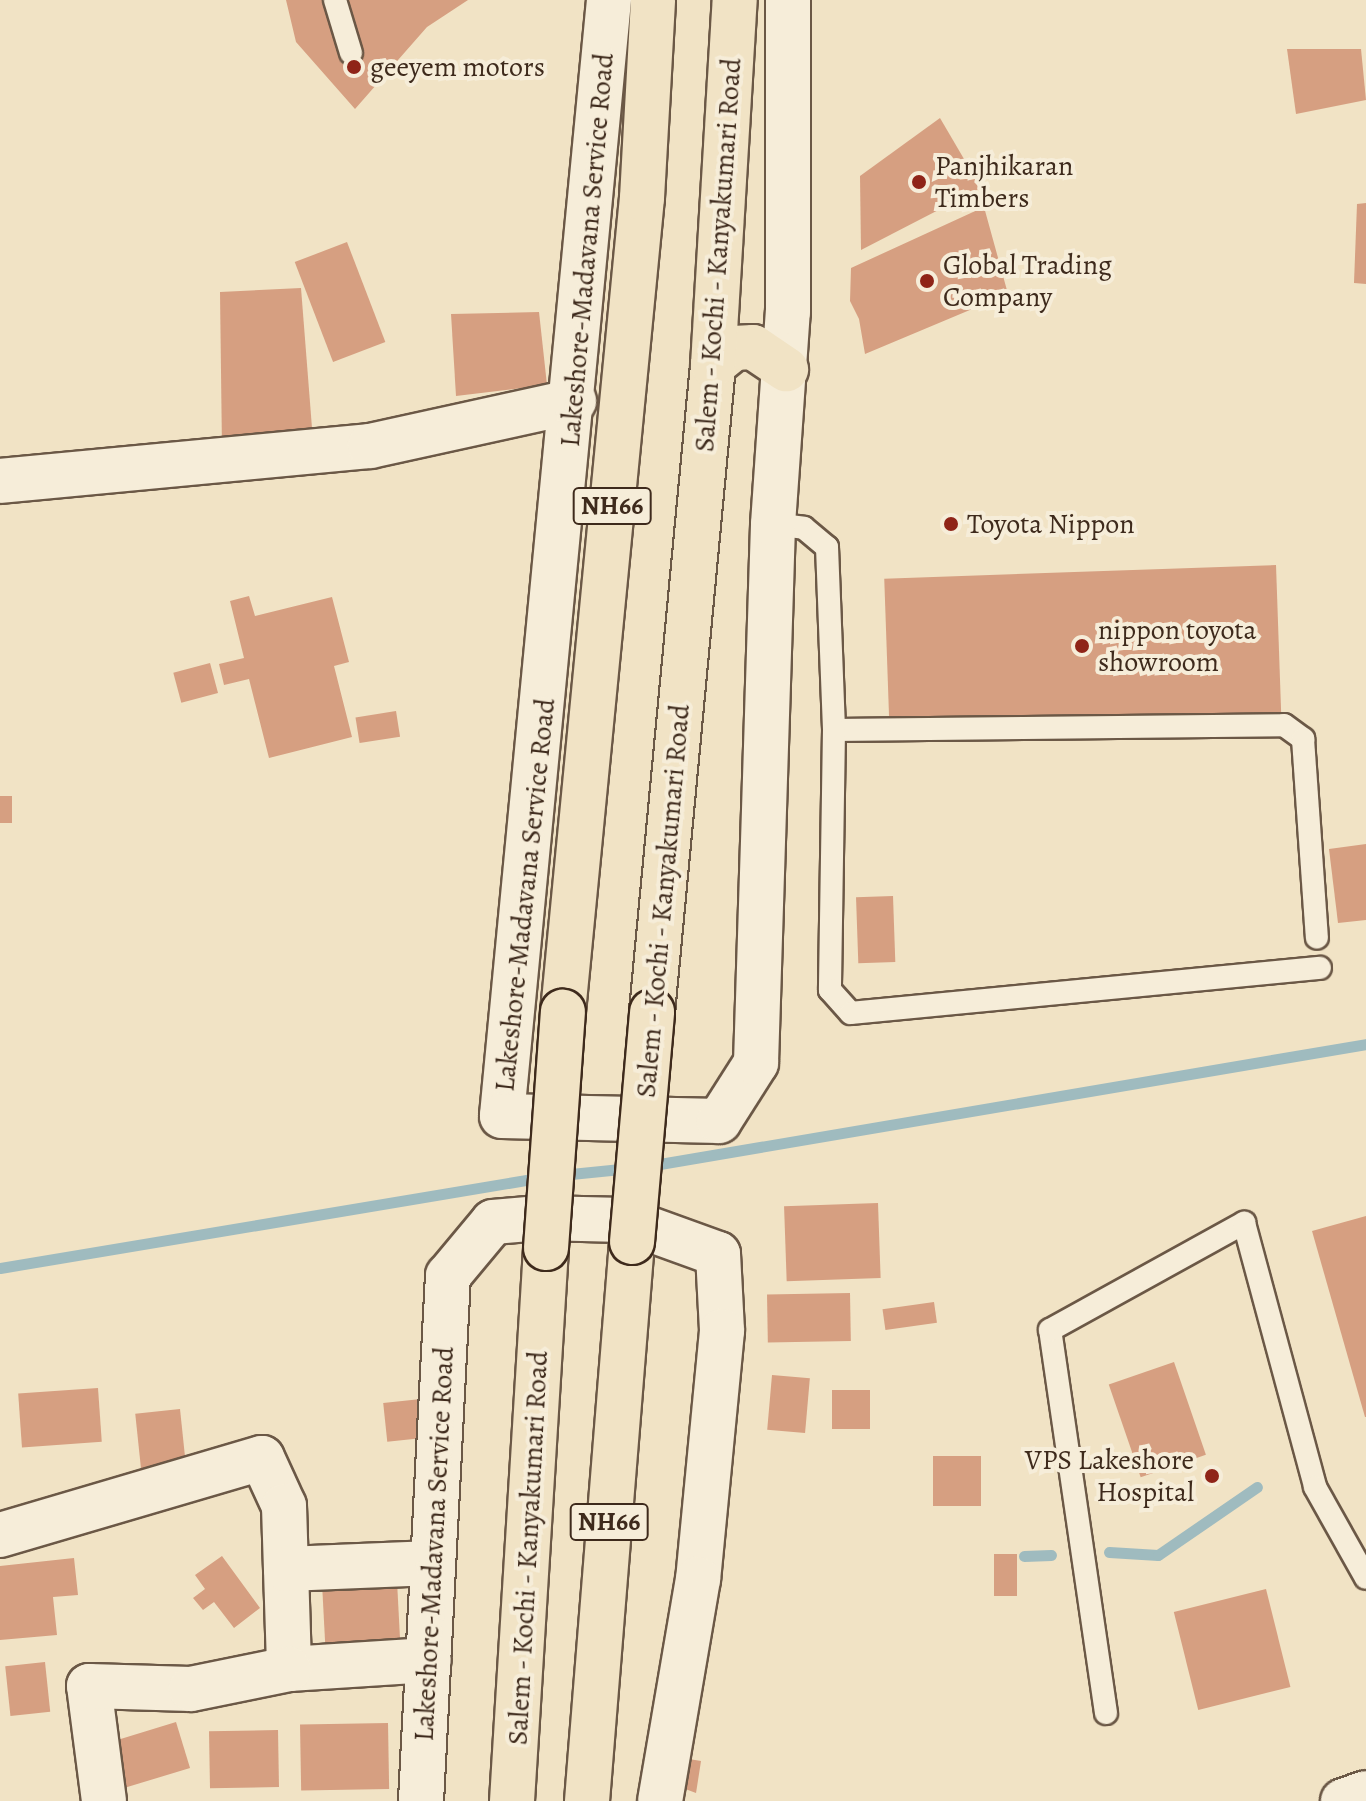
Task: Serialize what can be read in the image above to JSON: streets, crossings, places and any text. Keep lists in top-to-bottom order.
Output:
{
  "streets": {
    "highway": ["Salem - Kochi - Kanyakumari Road", "NH66"],
    "street": ["Lakeshore-Madavana Service Road"]
  },
  "places": [
    "geeyem motors",
    "Panjhikaran Timbers",
    "Global Trading Company",
    "Toyota Nippon",
    "nippon toyota showroom",
    "VPS Lakeshore Hospital"
  ]
}
